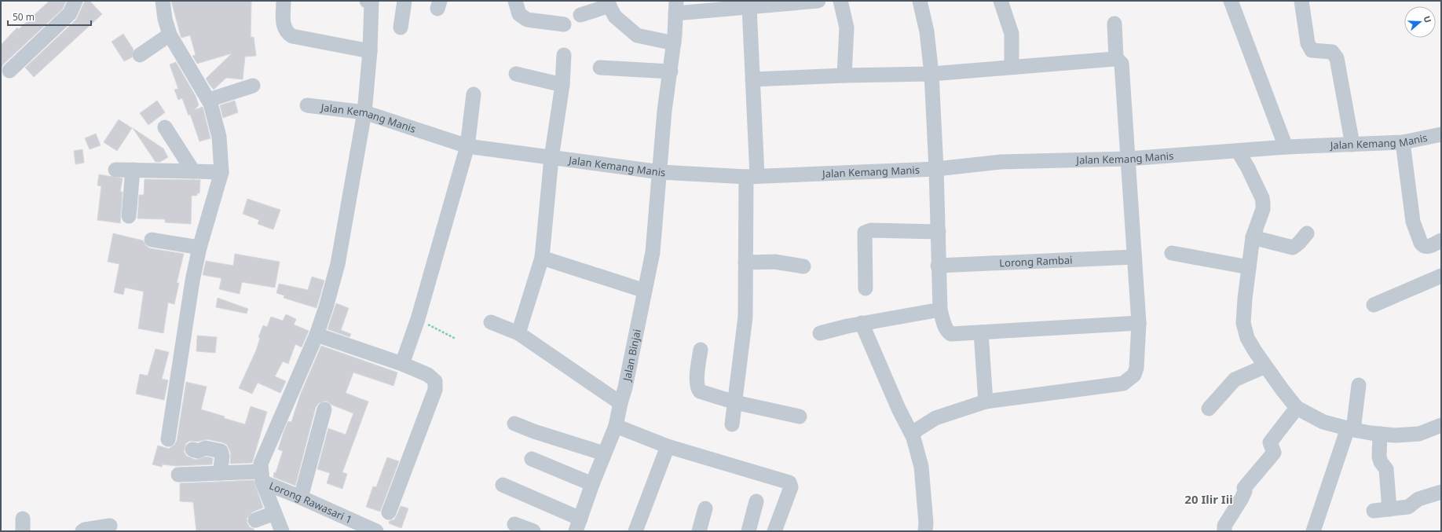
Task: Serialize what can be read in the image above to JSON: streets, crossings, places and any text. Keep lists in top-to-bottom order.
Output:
{
  "streets": {
    "street": [
      "Jalan Kemang Manis",
      "Lorong Rambai",
      "Jalan Binjai",
      "Lorong Rawasari 1"
    ]
  },
  "crossings": [
    ["Jalan Kemang Manis", "Jalan Binjai"]
  ],
  "districts": ["20 Ilir Iii"],
  "scale_bar": "50 m",
  "north": "right"
}
